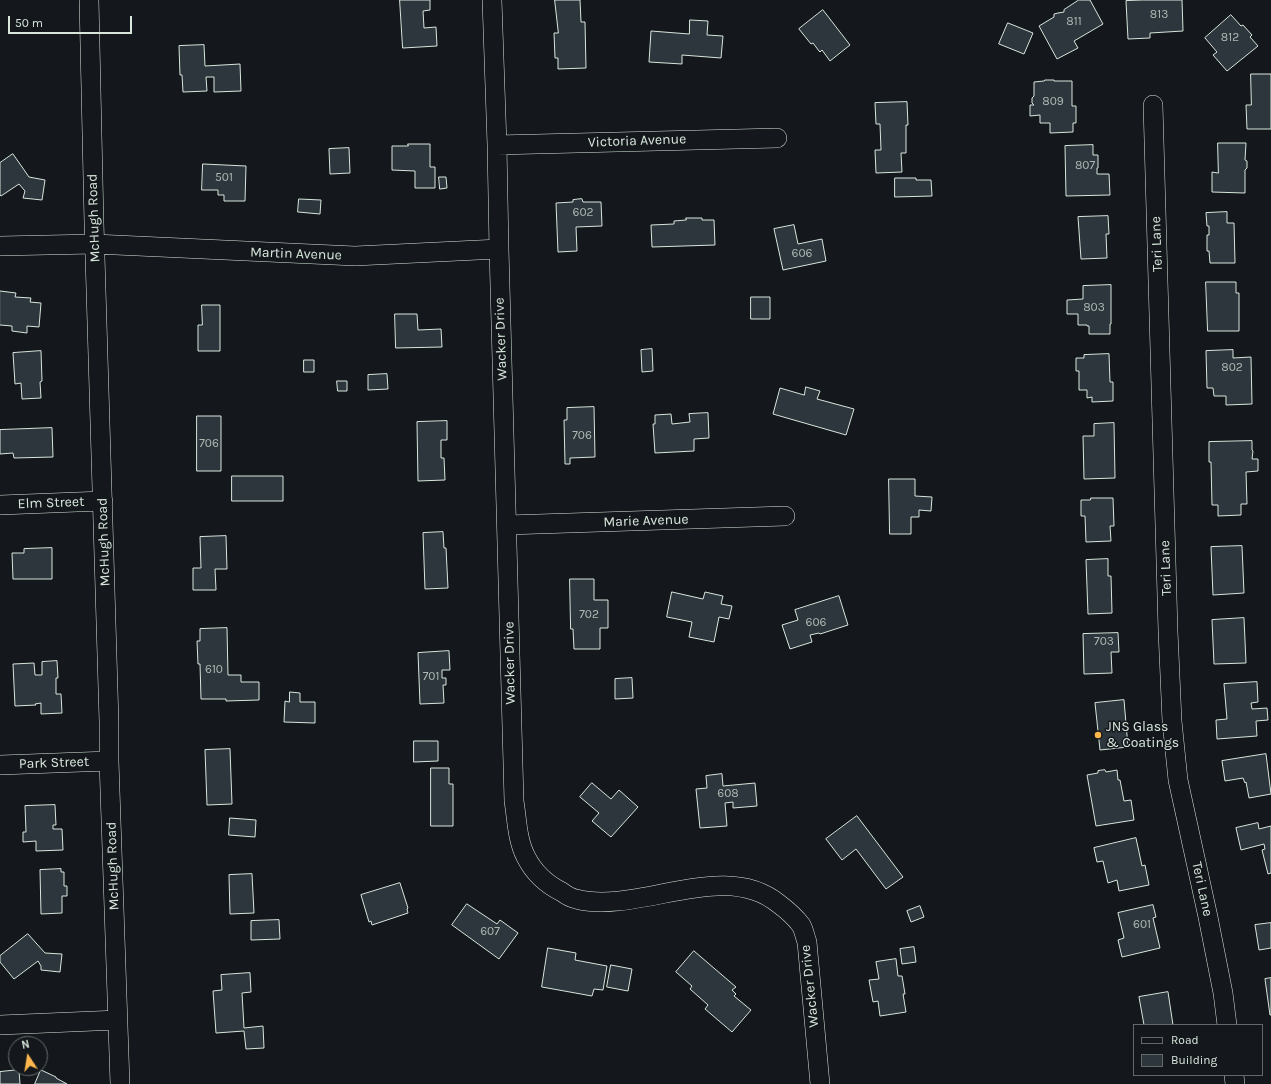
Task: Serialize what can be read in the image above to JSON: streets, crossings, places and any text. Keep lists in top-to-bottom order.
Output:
{
  "streets": {
    "street": [
      "Victoria Avenue",
      "McHugh Road",
      "Teri Lane",
      "Martin Avenue",
      "Wacker Drive",
      "Elm Street",
      "Marie Avenue",
      "Park Street"
    ]
  },
  "crossings": [
    ["Victoria Avenue", "Wacker Drive"],
    ["McHugh Road", "Martin Avenue"],
    ["McHugh Road", "Elm Street"],
    ["McHugh Road", "Park Street"],
    ["Martin Avenue", "Wacker Drive"],
    ["Wacker Drive", "Marie Avenue"]
  ],
  "places": ["JNS Glass & Coatings"],
  "house_numbers": [
    "813",
    "811",
    "812",
    "809",
    "807",
    "501",
    "602",
    "606",
    "803",
    "802",
    "706",
    "706",
    "702",
    "606",
    "703",
    "610",
    "701",
    "608",
    "601",
    "607"
  ],
  "legend": ["Road", "Building"],
  "scale_bar": "50 m",
  "north": "top"
}
